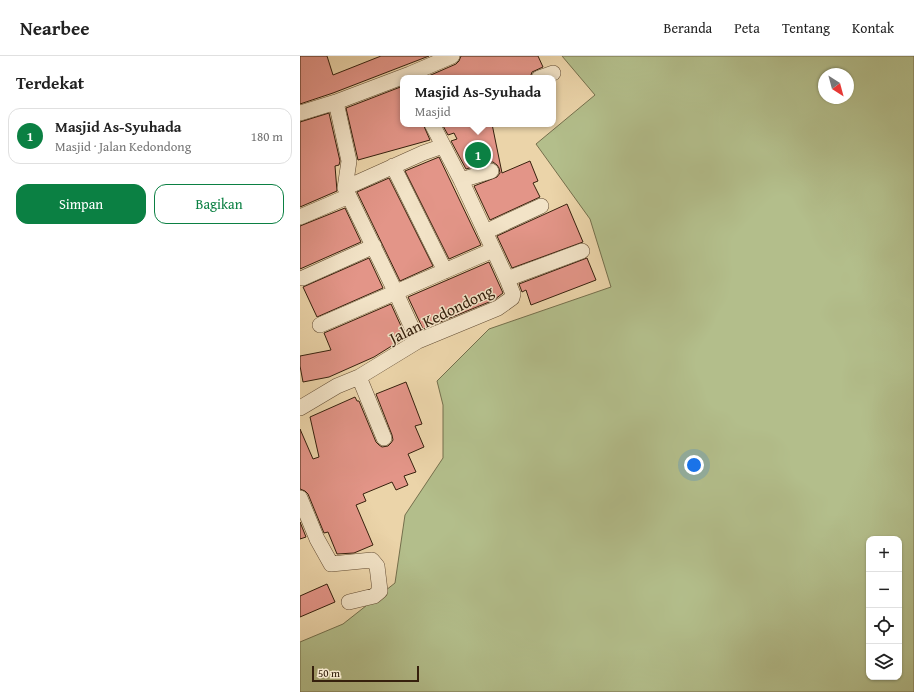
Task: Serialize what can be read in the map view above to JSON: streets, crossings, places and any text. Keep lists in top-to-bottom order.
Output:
{
  "streets": {
    "street": ["Jalan Kedondong"]
  },
  "scale_bar": "50 m",
  "north": "bottom right",
  "page": {
    "header": "Nearbee",
    "nav": [
      "Beranda",
      "Peta",
      "Tentang",
      "Kontak"
    ],
    "heading": "Terdekat",
    "popup": ["Masjid As-Syuhada", "Masjid"],
    "list": [
      {
        "mark": "1",
        "name": "Masjid As-Syuhada",
        "note": "Masjid · Jalan Kedondong",
        "value": "180 m"
      }
    ],
    "pins": "1",
    "buttons": ["Simpan", "Bagikan"],
    "map_buttons": ["+", "−"],
    "scale": "50 m"
  }
}
